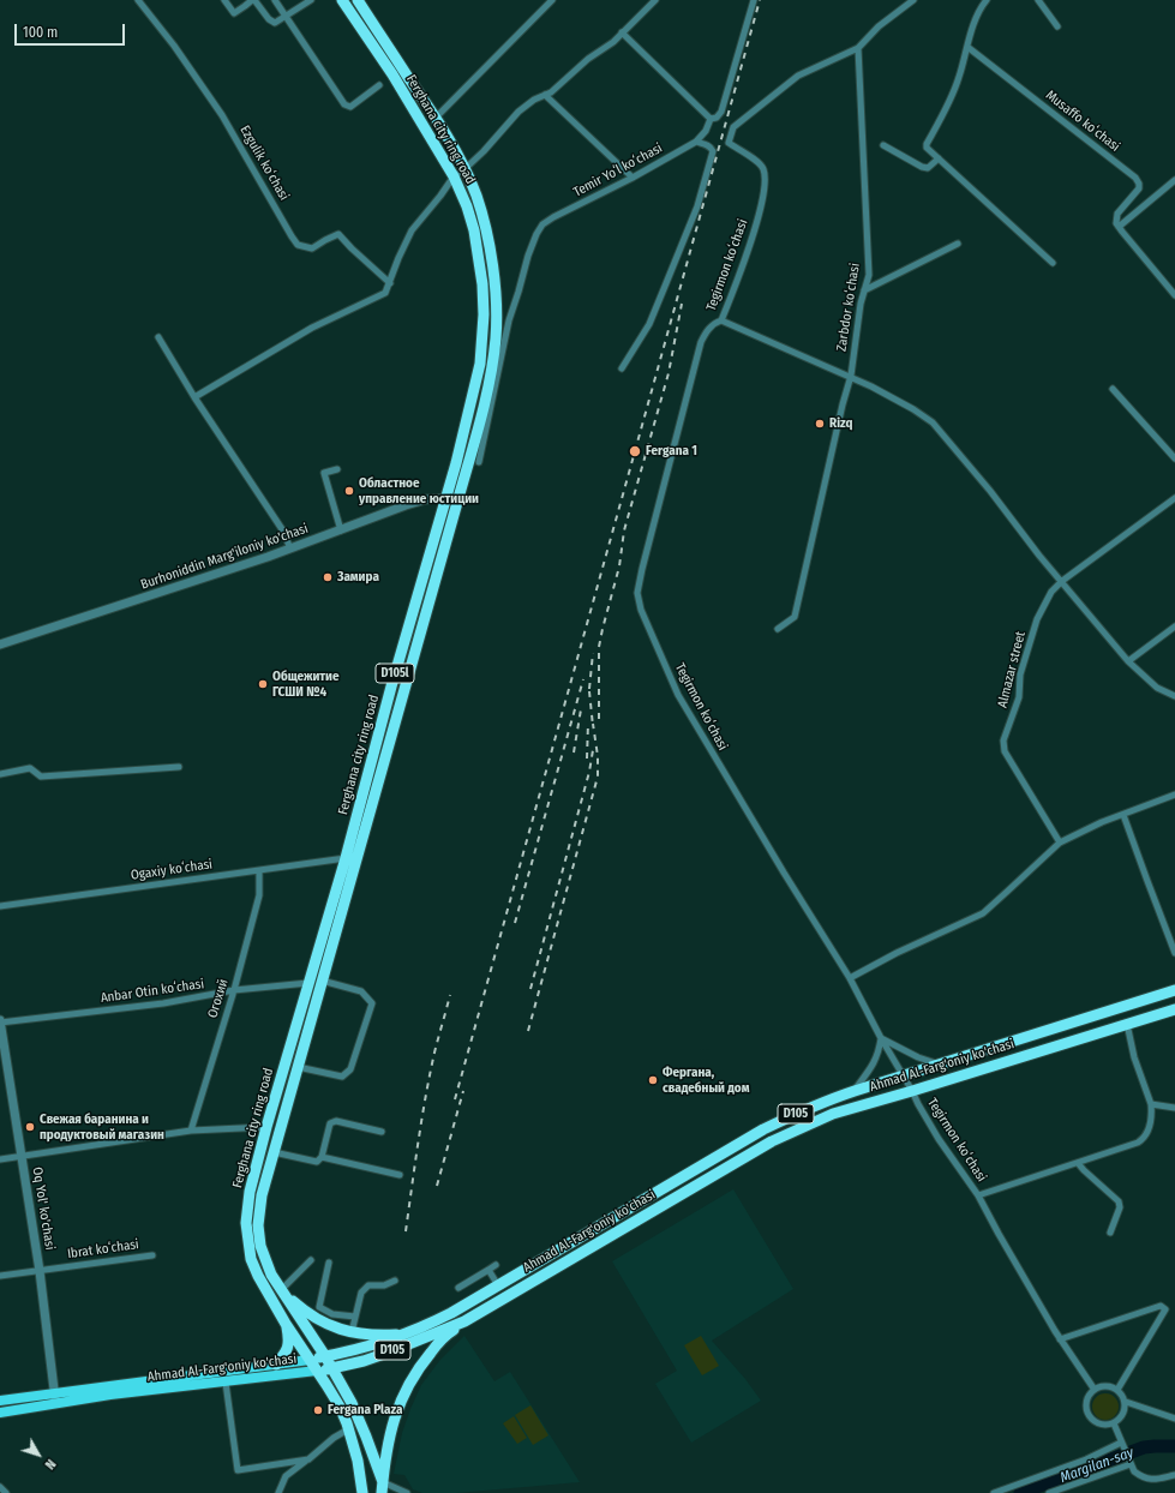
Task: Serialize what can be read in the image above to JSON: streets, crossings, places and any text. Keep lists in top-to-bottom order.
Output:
{
  "streets": {
    "highway": [
      "Ferghana city ring road",
      "D105l",
      "Ahmad Al-Farg'oniy ko'chasi",
      "D105"
    ],
    "street": [
      "Musaffo koʻchasi",
      "Ezgulik koʻchasi",
      "Temir Yoʻl koʻchasi",
      "Tegirmon koʻchasi",
      "Zarbdor koʻchasi",
      "Burhoniddin Marg'iloniy ko'chasi",
      "Almazar street",
      "Ogaxiy koʻchasi",
      "Anbar Otin koʻchasi",
      "Огохий",
      "Oq Yol' ko'chasi",
      "Ibrat koʻchasi"
    ]
  },
  "crossings": [
    ["Ferghana city ring road", "Burhoniddin Marg'iloniy ko'chasi"],
    ["Ferghana city ring road", "Ogaxiy koʻchasi"],
    ["Ferghana city ring road", "Anbar Otin koʻchasi"],
    ["Ferghana city ring road", "Ahmad Al-Farg'oniy ko'chasi"],
    ["Ferghana city ring road", "D105"],
    ["Tegirmon koʻchasi", "Zarbdor koʻchasi"],
    ["Tegirmon koʻchasi", "Ahmad Al-Farg'oniy ko'chasi"],
    ["Ogaxiy koʻchasi", "Огохий"],
    ["Anbar Otin koʻchasi", "Огохий"],
    ["Anbar Otin koʻchasi", "Oq Yol' ko'chasi"],
    ["Ahmad Al-Farg'oniy ko'chasi", "D105"],
    ["Ahmad Al-Farg'oniy ko'chasi", "Oq Yol' ko'chasi"],
    ["Oq Yol' ko'chasi", "Ibrat koʻchasi"]
  ],
  "water": ["Margilan-say"],
  "places": [
    "Rizq",
    "Fergana 1",
    "Областное управление юстиции",
    "Замира",
    "Общежитие ГСШИ №4",
    "Фергана, свадебный дом",
    "Свежая баранина и продуктовый магазин",
    "Fergana Plaza"
  ],
  "scale_bar": "100 m",
  "north": "bottom right"
}
